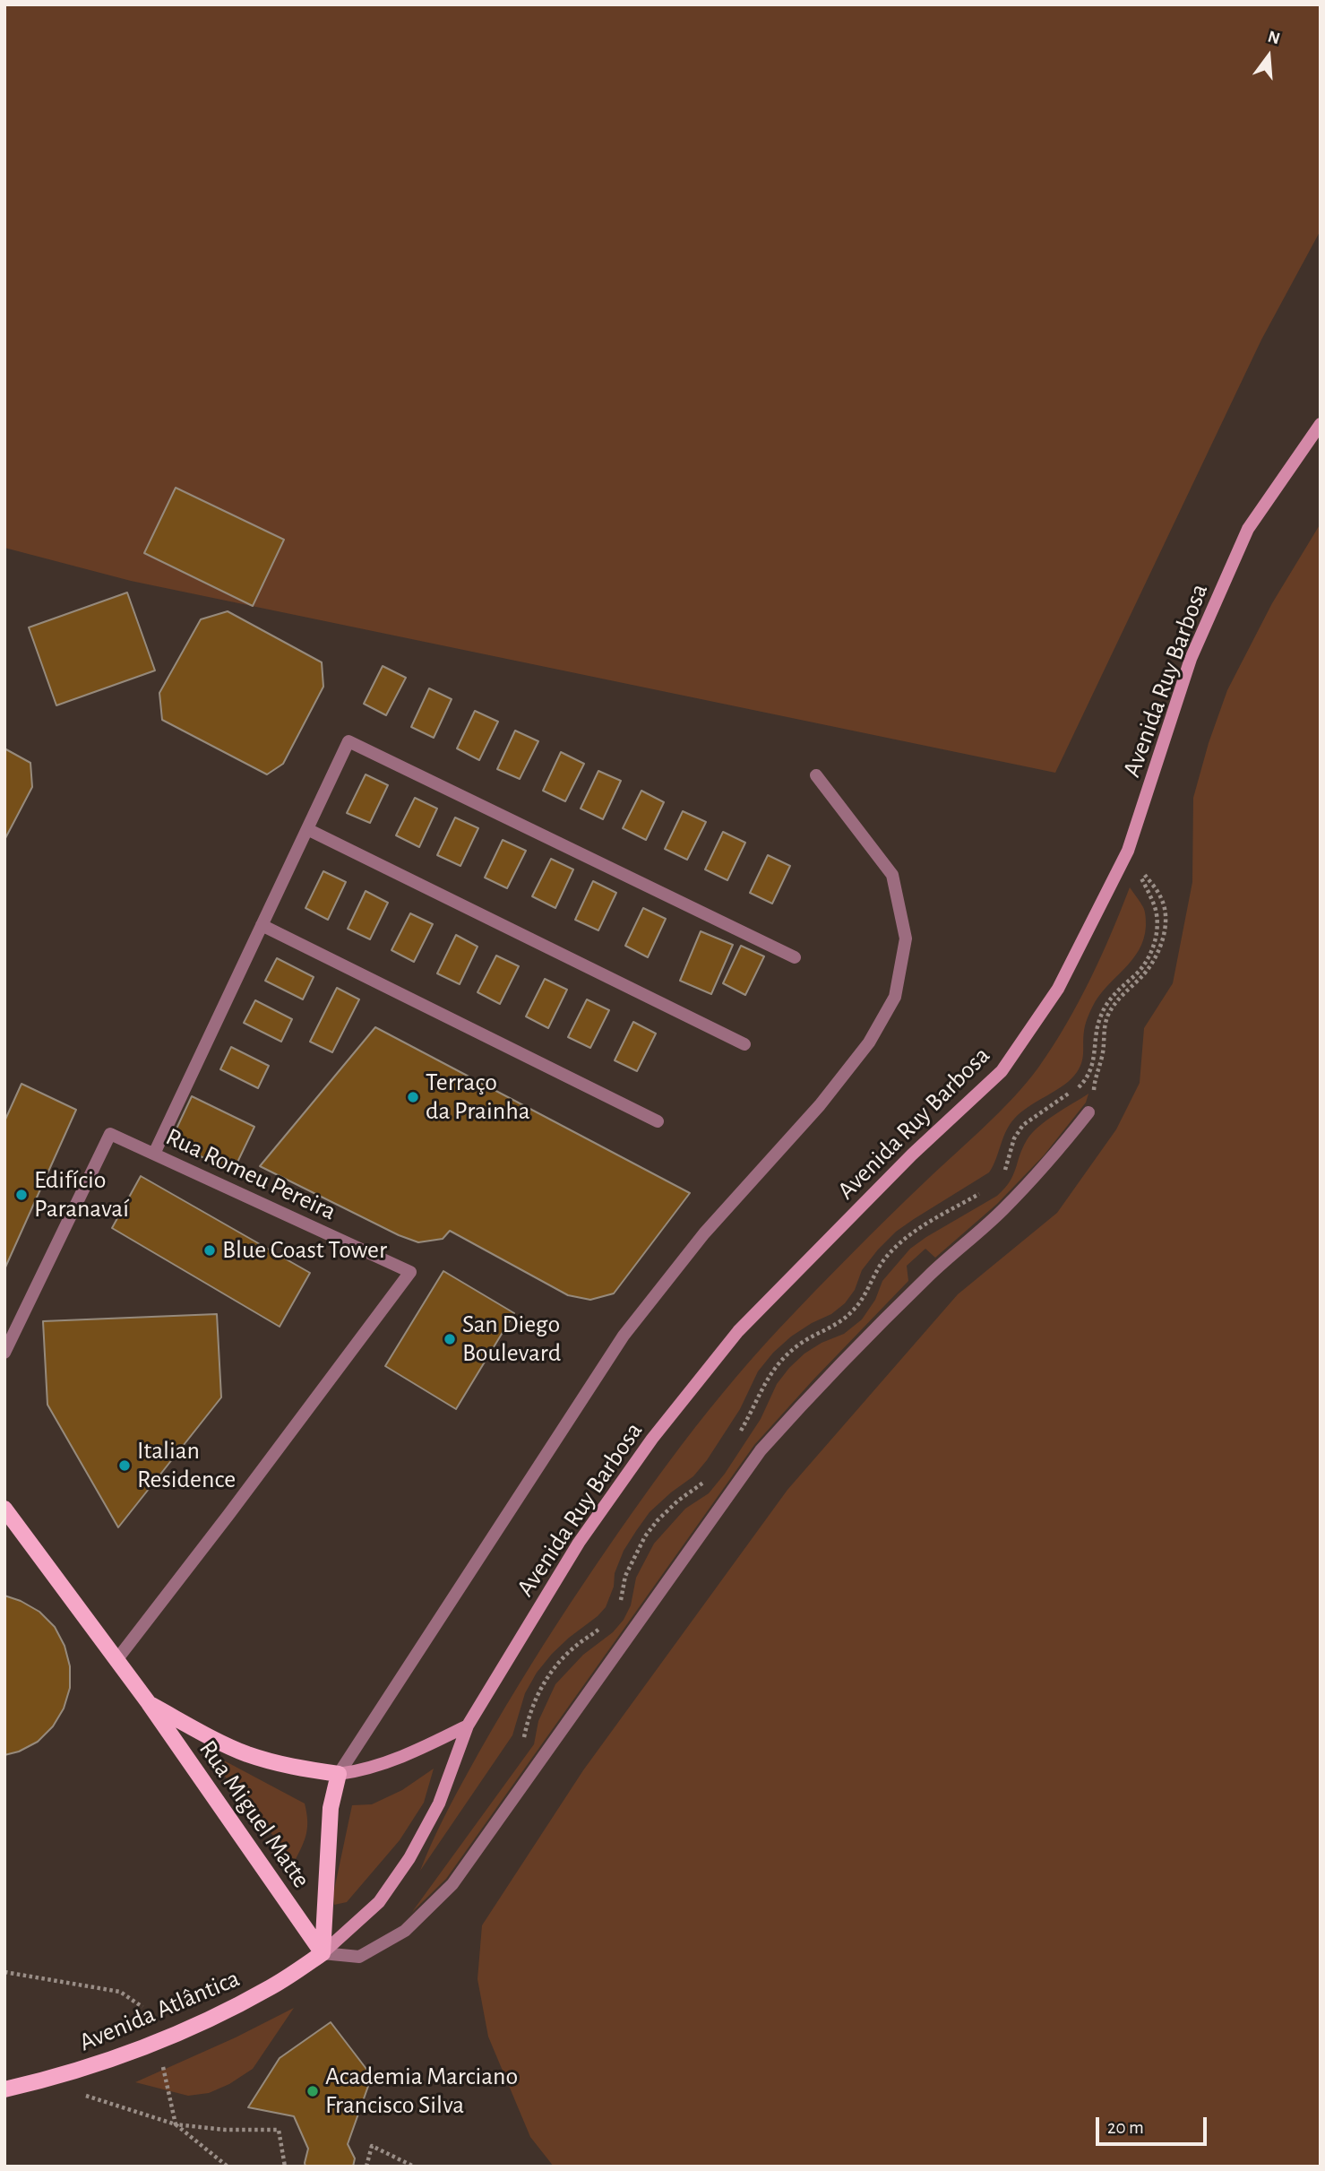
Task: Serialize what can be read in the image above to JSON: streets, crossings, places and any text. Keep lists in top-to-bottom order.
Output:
{
  "streets": {
    "main road": ["Avenida Ruy Barbosa", "Rua Miguel Matte", "Avenida Atlântica"],
    "street": ["Rua Romeu Pereira"]
  },
  "crossings": [
    ["Avenida Ruy Barbosa", "Rua Miguel Matte"],
    ["Avenida Ruy Barbosa", "Avenida Atlântica"],
    ["Rua Romeu Pereira", "Rua Miguel Matte"],
    ["Rua Miguel Matte", "Avenida Atlântica"]
  ],
  "places": [
    "Terraço da Prainha",
    "Edifício Paranavaí",
    "Blue Coast Tower",
    "San Diego Boulevard",
    "Italian Residence",
    "Academia Marciano Francisco Silva"
  ],
  "scale_bar": "20 m",
  "north": "top"
}
